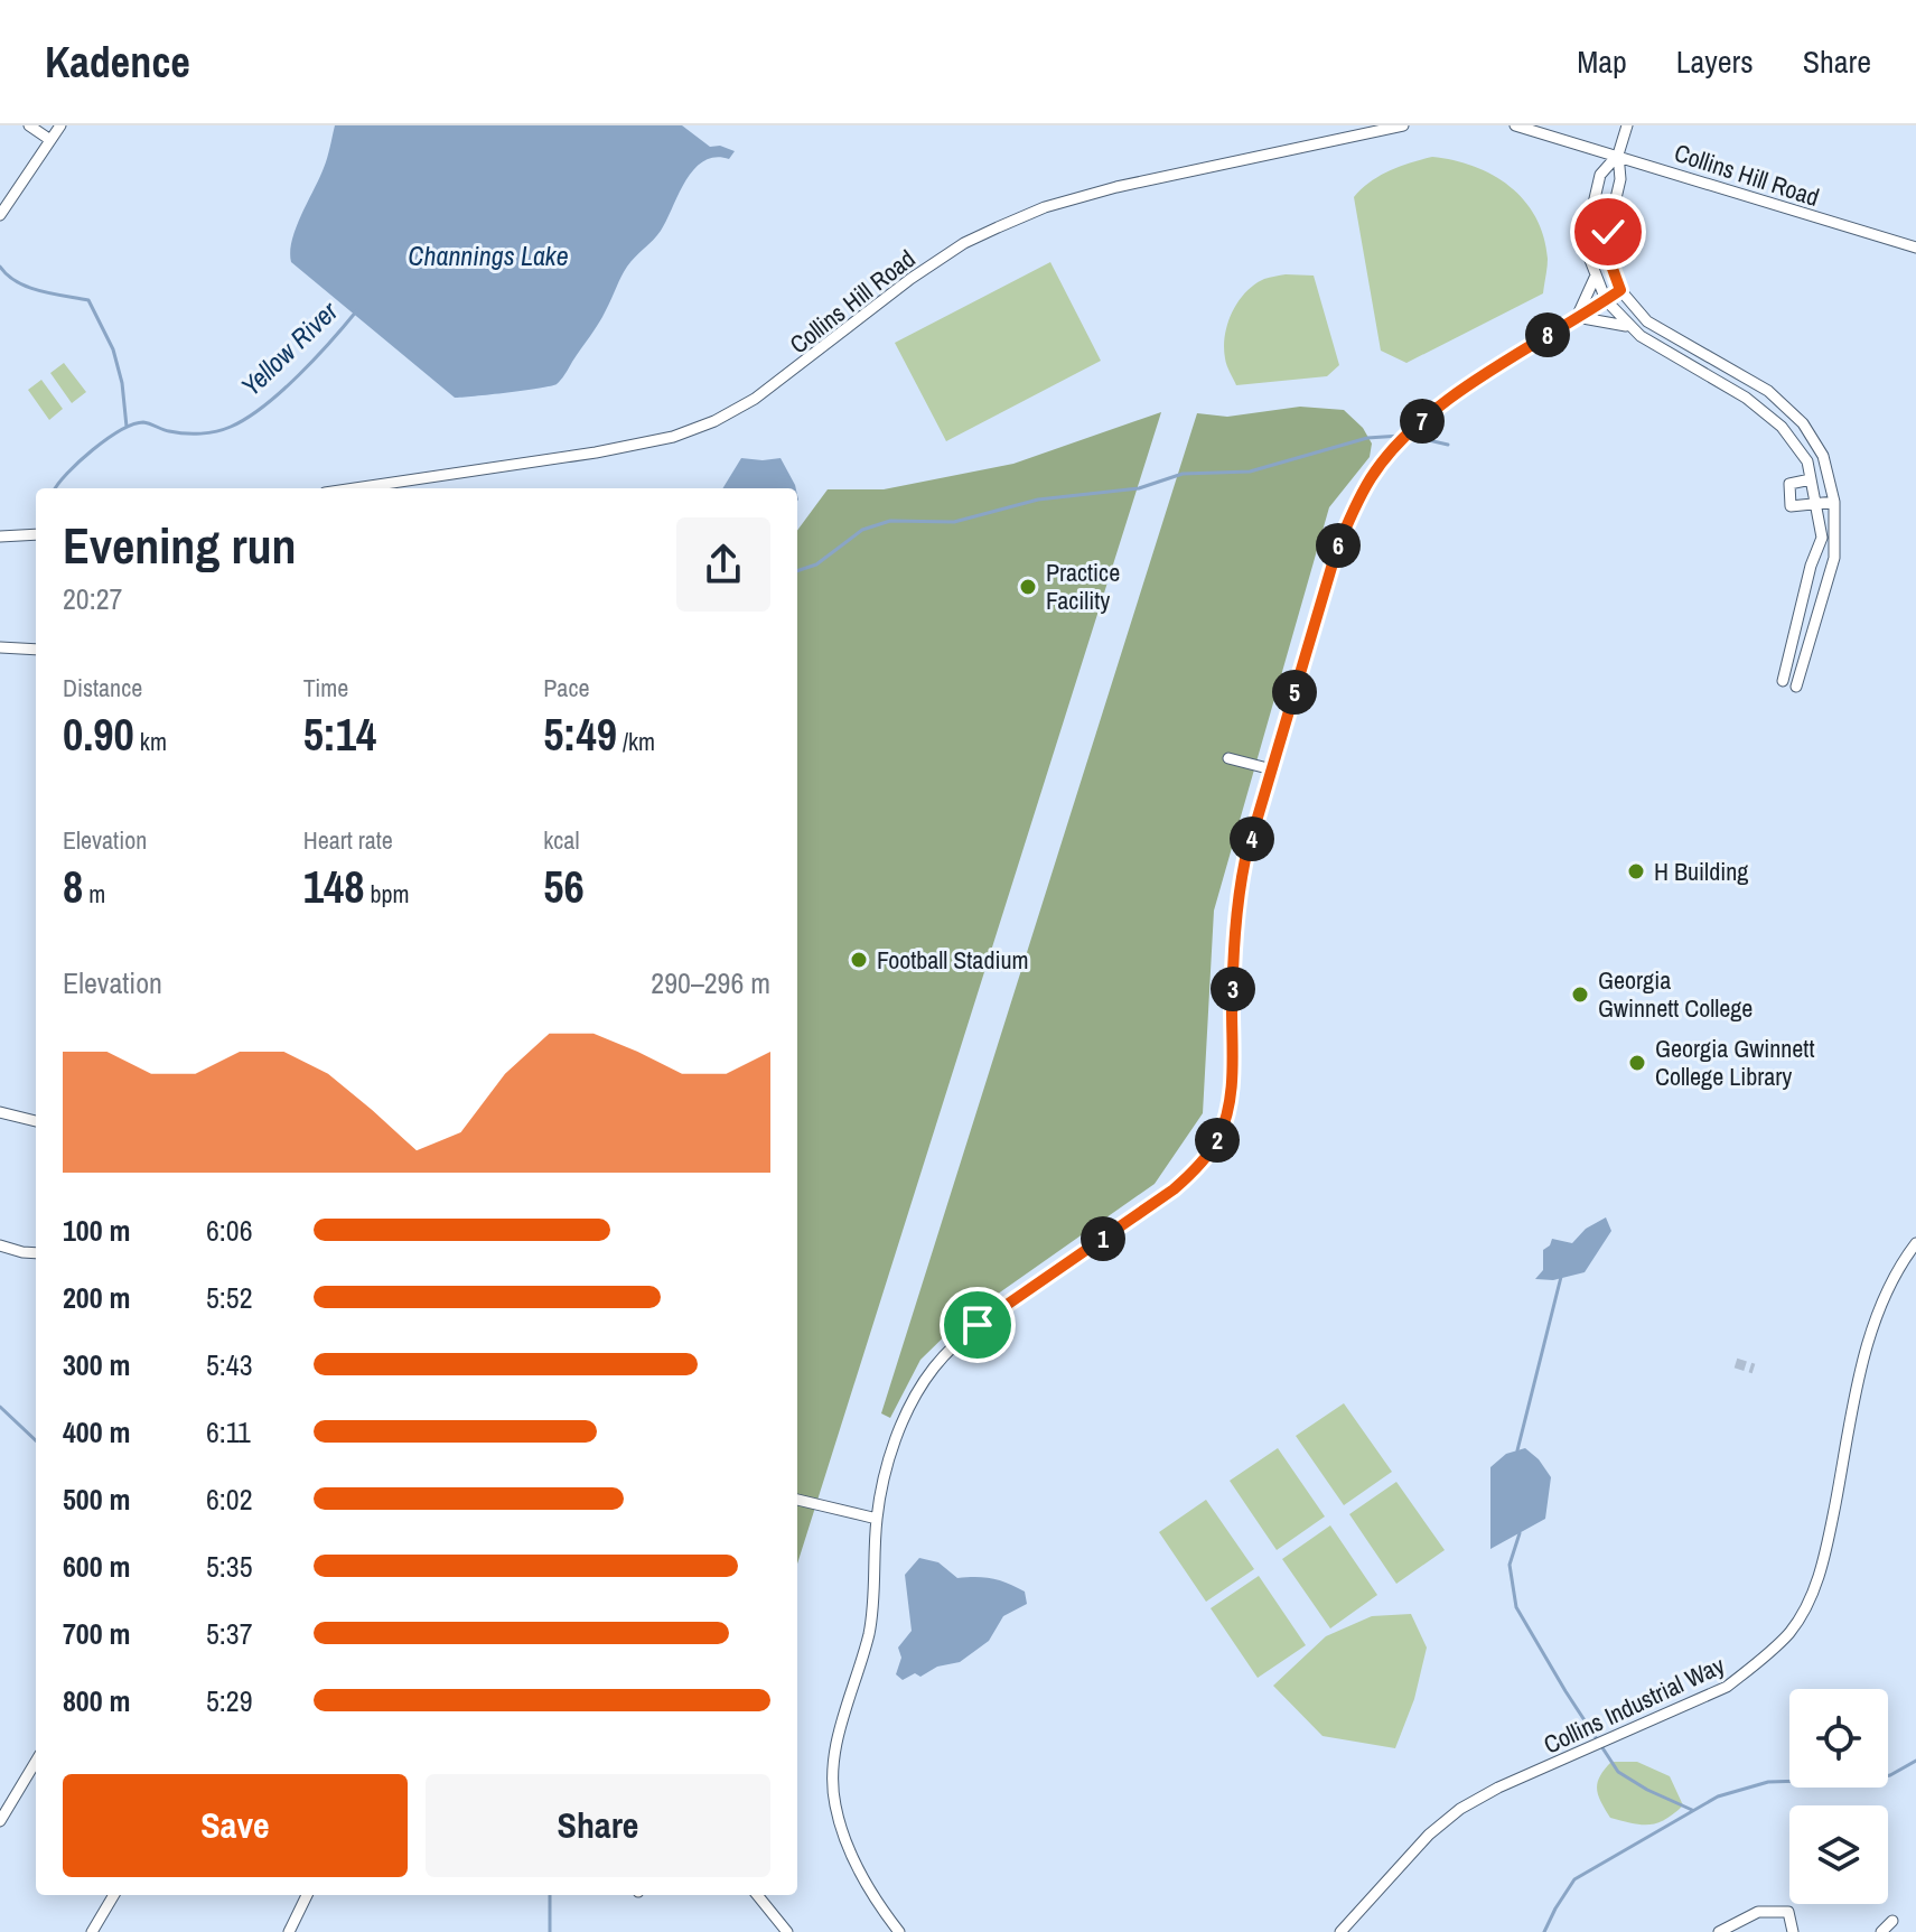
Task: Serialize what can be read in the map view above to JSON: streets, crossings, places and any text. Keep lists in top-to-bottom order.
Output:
{
  "streets": {
    "street": ["Collins Hill Road", "Collins Industrial Way"]
  },
  "water": ["Channings Lake", "Yellow River"],
  "places": [
    "Practice Facility",
    "H Building",
    "Football Stadium",
    "Georgia Gwinnett College",
    "Georgia Gwinnett College Library"
  ],
  "page": {
    "header": "Kadence",
    "nav": ["Map", "Layers", "Share"],
    "pins": [
      "8",
      "7",
      "6",
      "5",
      "4",
      "3",
      "2",
      "1"
    ],
    "heading": ["Evening run", "20:27"],
    "stats": [
      ["Distance", "0.90 km"],
      ["Time", "5:14"],
      ["Pace", "5:49 /km"],
      ["Elevation", "8 m"],
      ["Heart rate", "148 bpm"],
      ["kcal", "56"]
    ],
    "chart": ["Elevation", "290–296 m"],
    "list": [
      {
        "name": "100 m",
        "note": "6:06"
      },
      {
        "name": "200 m",
        "note": "5:52"
      },
      {
        "name": "300 m",
        "note": "5:43"
      },
      {
        "name": "400 m",
        "note": "6:11"
      },
      {
        "name": "500 m",
        "note": "6:02"
      },
      {
        "name": "600 m",
        "note": "5:35"
      },
      {
        "name": "700 m",
        "note": "5:37"
      },
      {
        "name": "800 m",
        "note": "5:29"
      }
    ],
    "buttons": ["Save", "Share"]
  }
}
